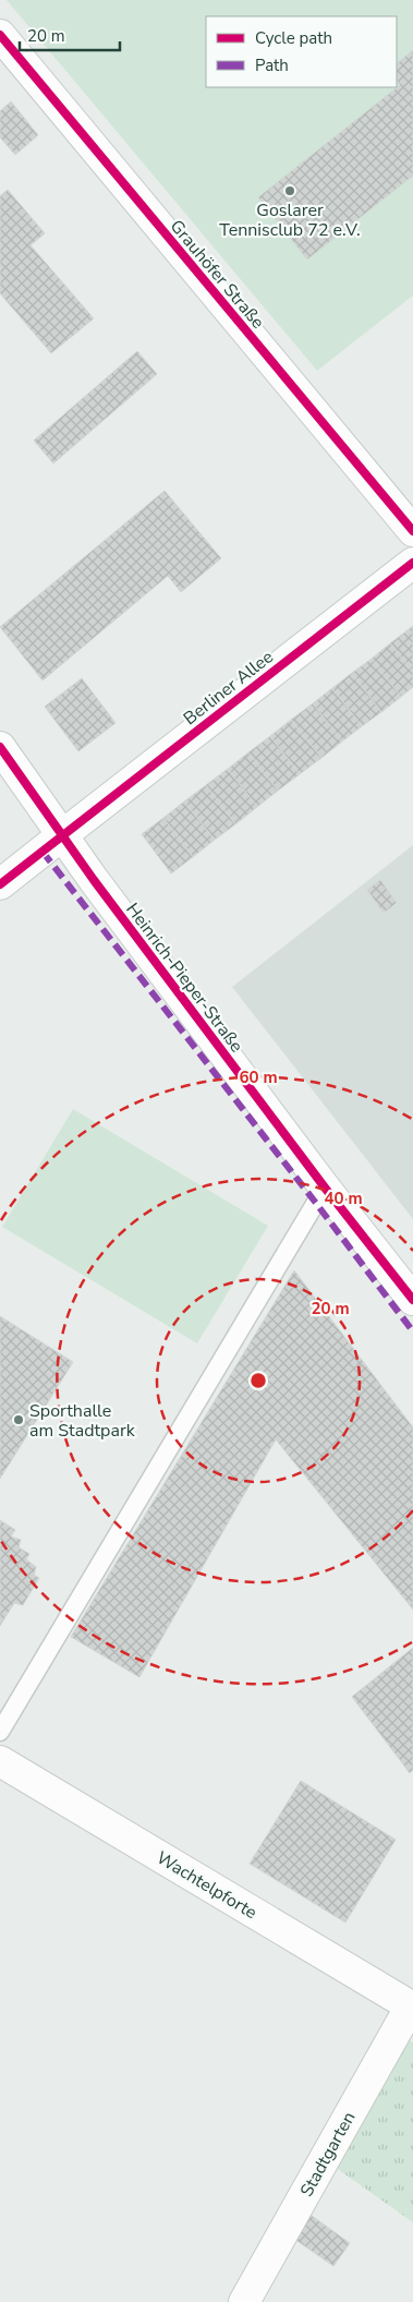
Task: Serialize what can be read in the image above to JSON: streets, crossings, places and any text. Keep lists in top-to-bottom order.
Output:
{
  "streets": {
    "street": [
      "Grauhöfer Straße",
      "Berliner Allee",
      "Heinrich-Pieper-Straße",
      "Wachtelpforte",
      "Stadtgarten"
    ]
  },
  "crossings": [
    ["Berliner Allee", "Heinrich-Pieper-Straße"],
    ["Wachtelpforte", "Stadtgarten"]
  ],
  "places": ["Goslarer Tennisclub 72 e.V.", "Sporthalle am Stadtpark"],
  "legend": ["Cycle path", "Path"],
  "scale_bar": "20 m",
  "rings": ["60 m", "40 m", "20 m"]
}
